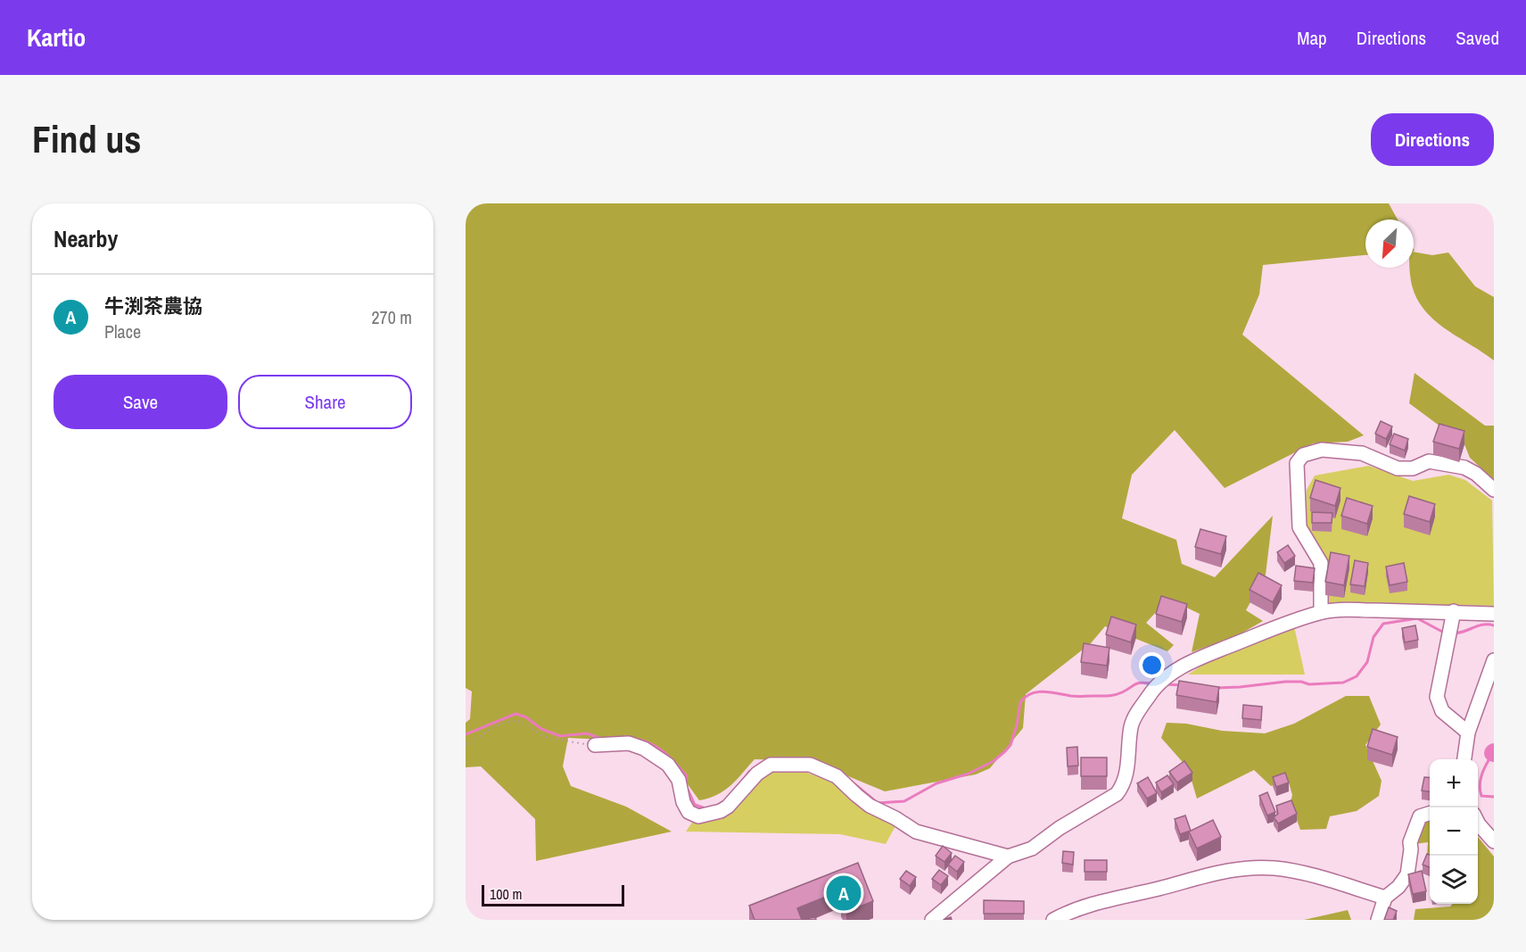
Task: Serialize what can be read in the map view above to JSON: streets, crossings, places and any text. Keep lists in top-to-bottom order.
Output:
{
  "scale_bar": "100 m",
  "north": "bottom left",
  "page": {
    "header": "Kartio",
    "nav": ["Map", "Directions", "Saved"],
    "buttons": [
      "Directions",
      ["Save", "Share"]
    ],
    "title": "Find us",
    "heading": "Nearby",
    "list": [
      {
        "mark": "A",
        "name": "牛渕茶農協",
        "note": "Place",
        "value": "270 m"
      }
    ],
    "map_buttons": ["+", "−"],
    "pins": "A",
    "scale": "100 m"
  }
}
